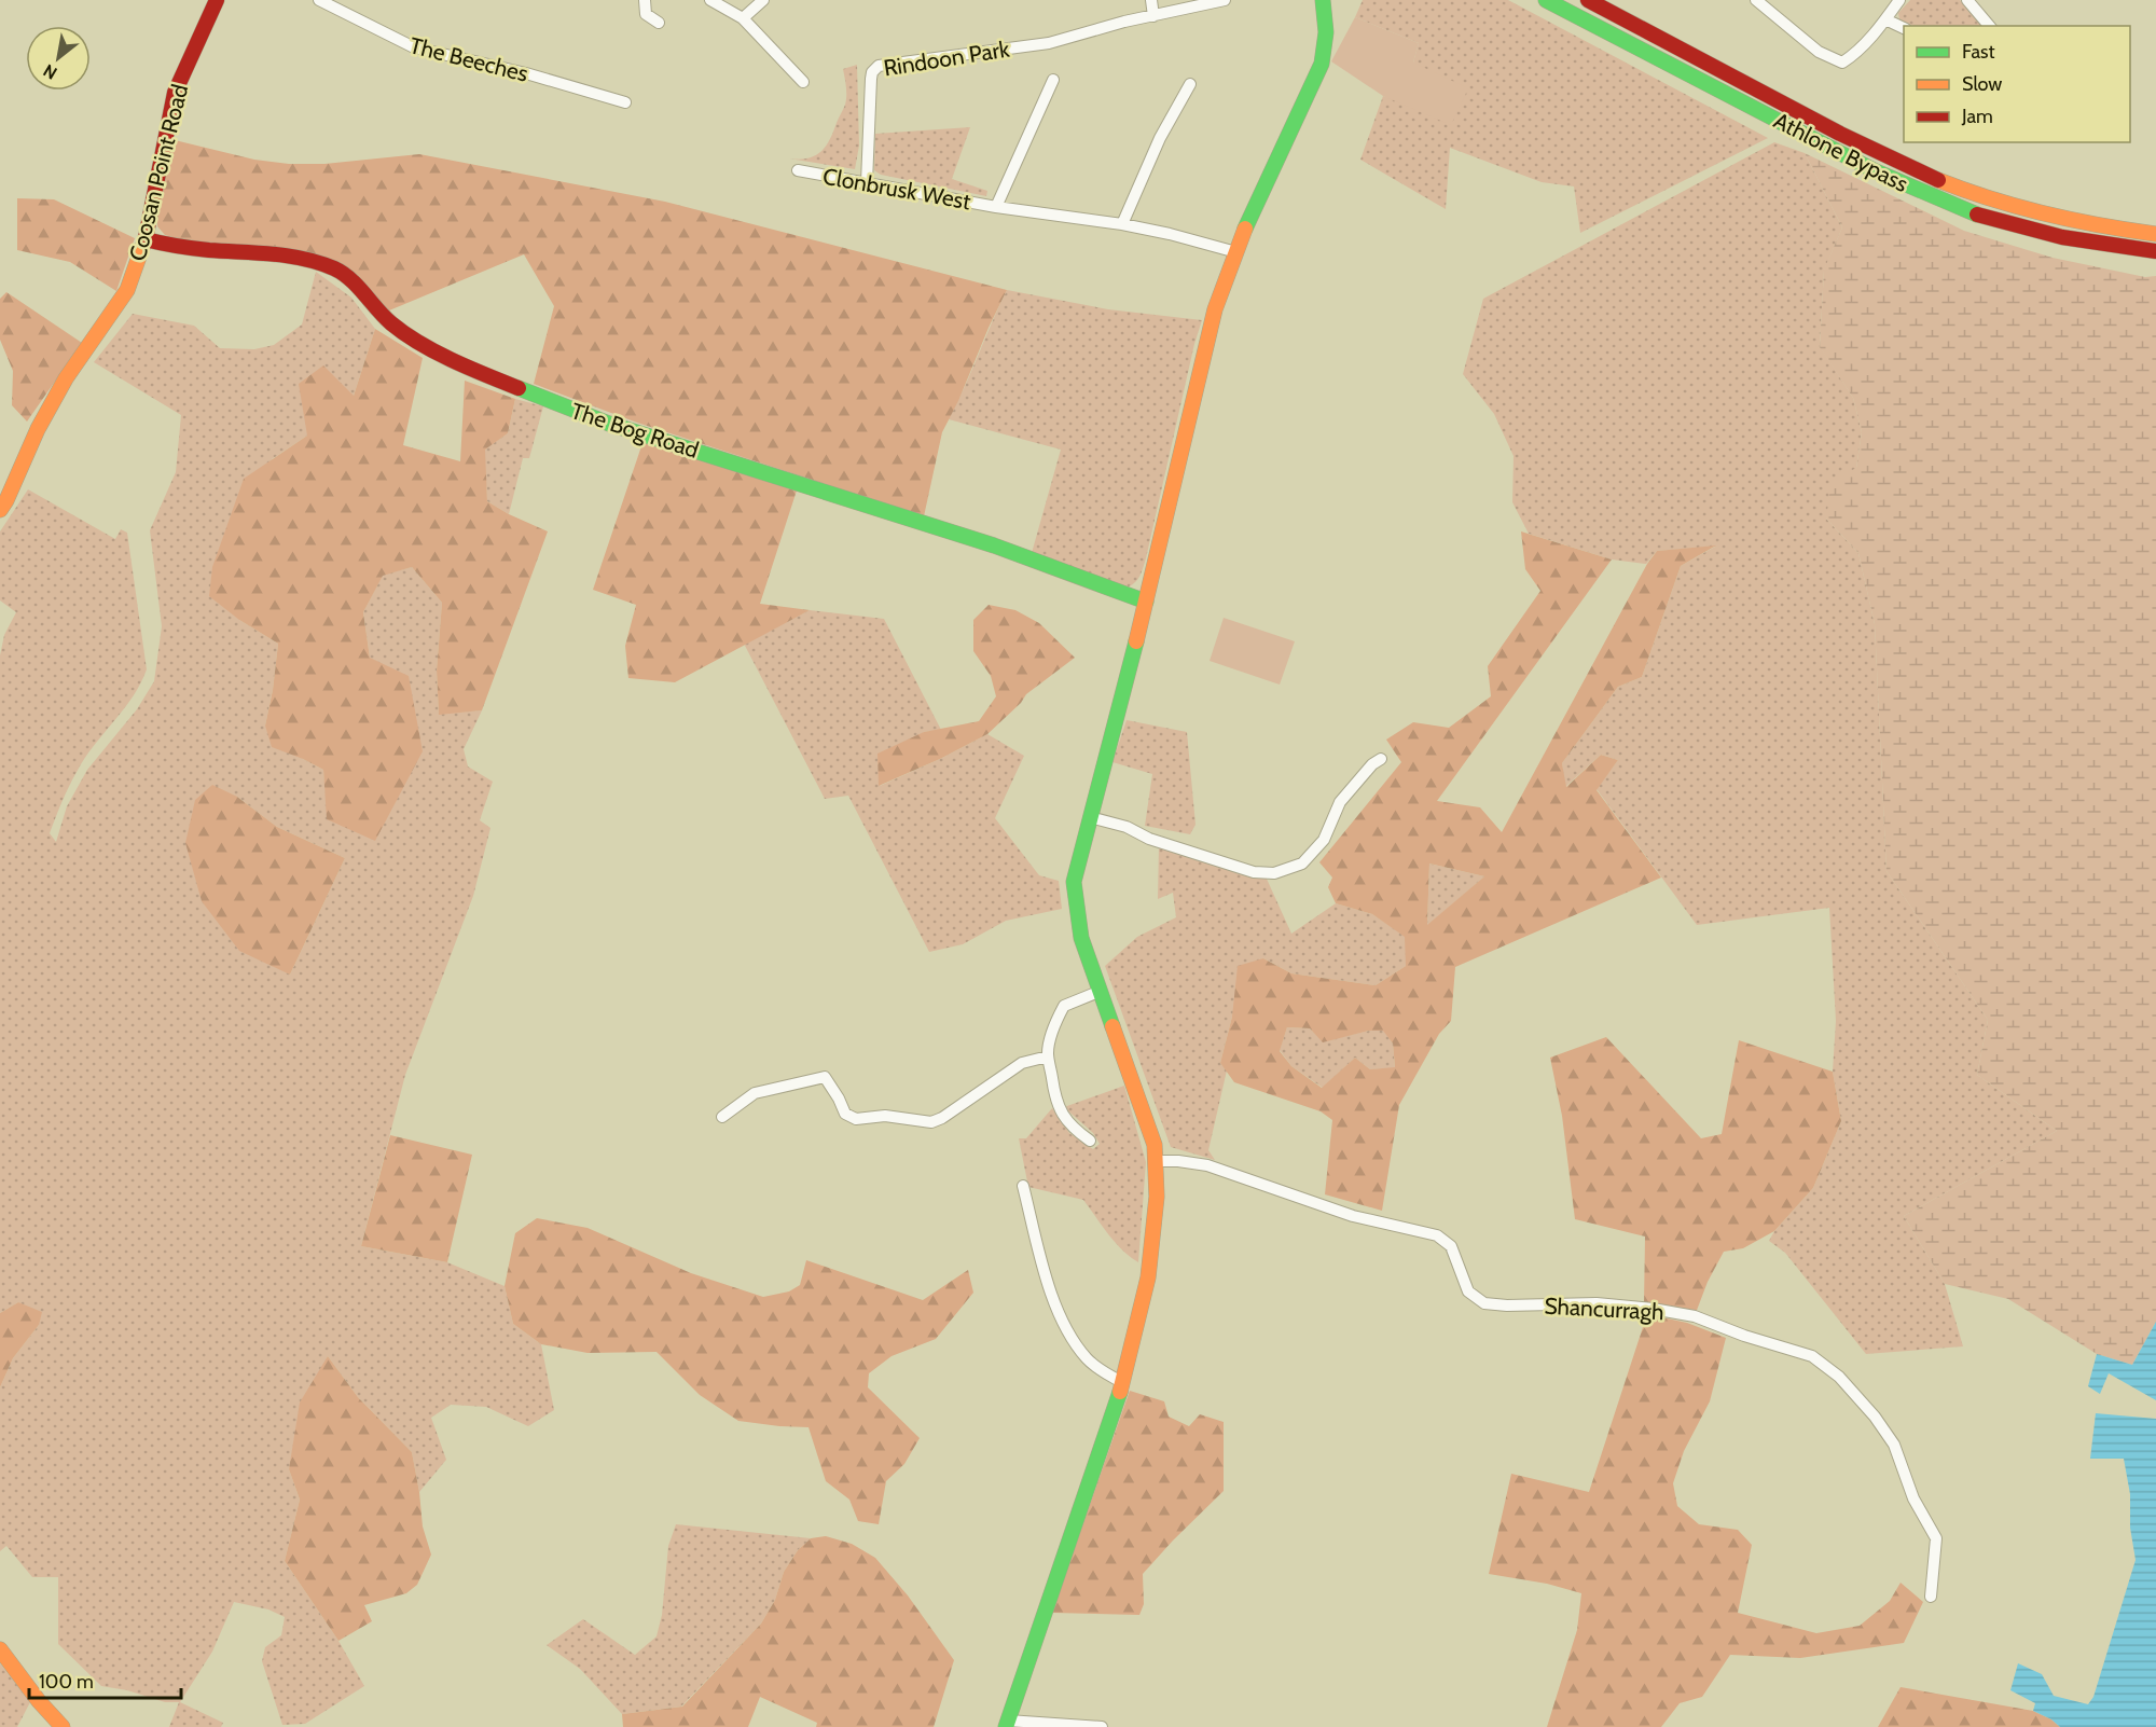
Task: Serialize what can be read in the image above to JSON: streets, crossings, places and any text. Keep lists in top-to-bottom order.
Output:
{
  "streets": {
    "main road": ["Athlone Bypass", "Coosan Point Road", "The Bog Road"],
    "street": [
      "Rindoon Park",
      "The Beeches",
      "Clonbrusk West",
      "Shancurragh"
    ]
  },
  "crossings": [
    ["Rindoon Park", "Clonbrusk West"],
    ["Coosan Point Road", "The Bog Road"]
  ],
  "legend": ["Fast", "Slow", "Jam"],
  "scale_bar": "100 m",
  "north": "bottom left"
}
